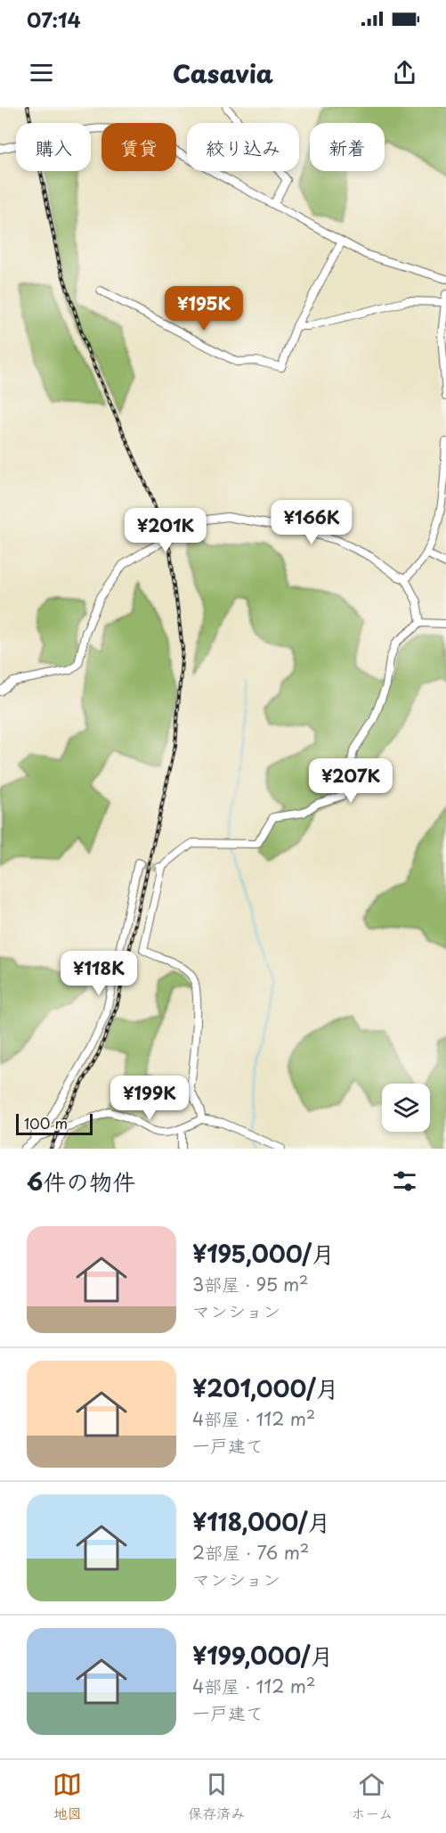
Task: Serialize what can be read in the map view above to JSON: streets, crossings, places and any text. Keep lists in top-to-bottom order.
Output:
{
  "scale_bar": "100 m",
  "page": {
    "status": "07:14",
    "header": "Casavia",
    "chip": [
      "購入",
      "賃貸",
      "絞り込み",
      "新着"
    ],
    "price": [
      "¥195K",
      "¥166K",
      "¥201K",
      "¥207K",
      "¥118K",
      "¥199K"
    ],
    "scale": "100 m",
    "heading": "6件の物件",
    "list": [
      {
        "name": "¥195,000/月",
        "note": "3部屋 · 95 m² · マンション"
      },
      {
        "name": "¥201,000/月",
        "note": "4部屋 · 112 m² · 一戸建て"
      },
      {
        "name": "¥118,000/月",
        "note": "2部屋 · 76 m² · マンション"
      },
      {
        "name": "¥199,000/月",
        "note": "4部屋 · 112 m² · 一戸建て"
      }
    ],
    "tabs": ["地図", "保存済み", "ホーム"]
  }
}
